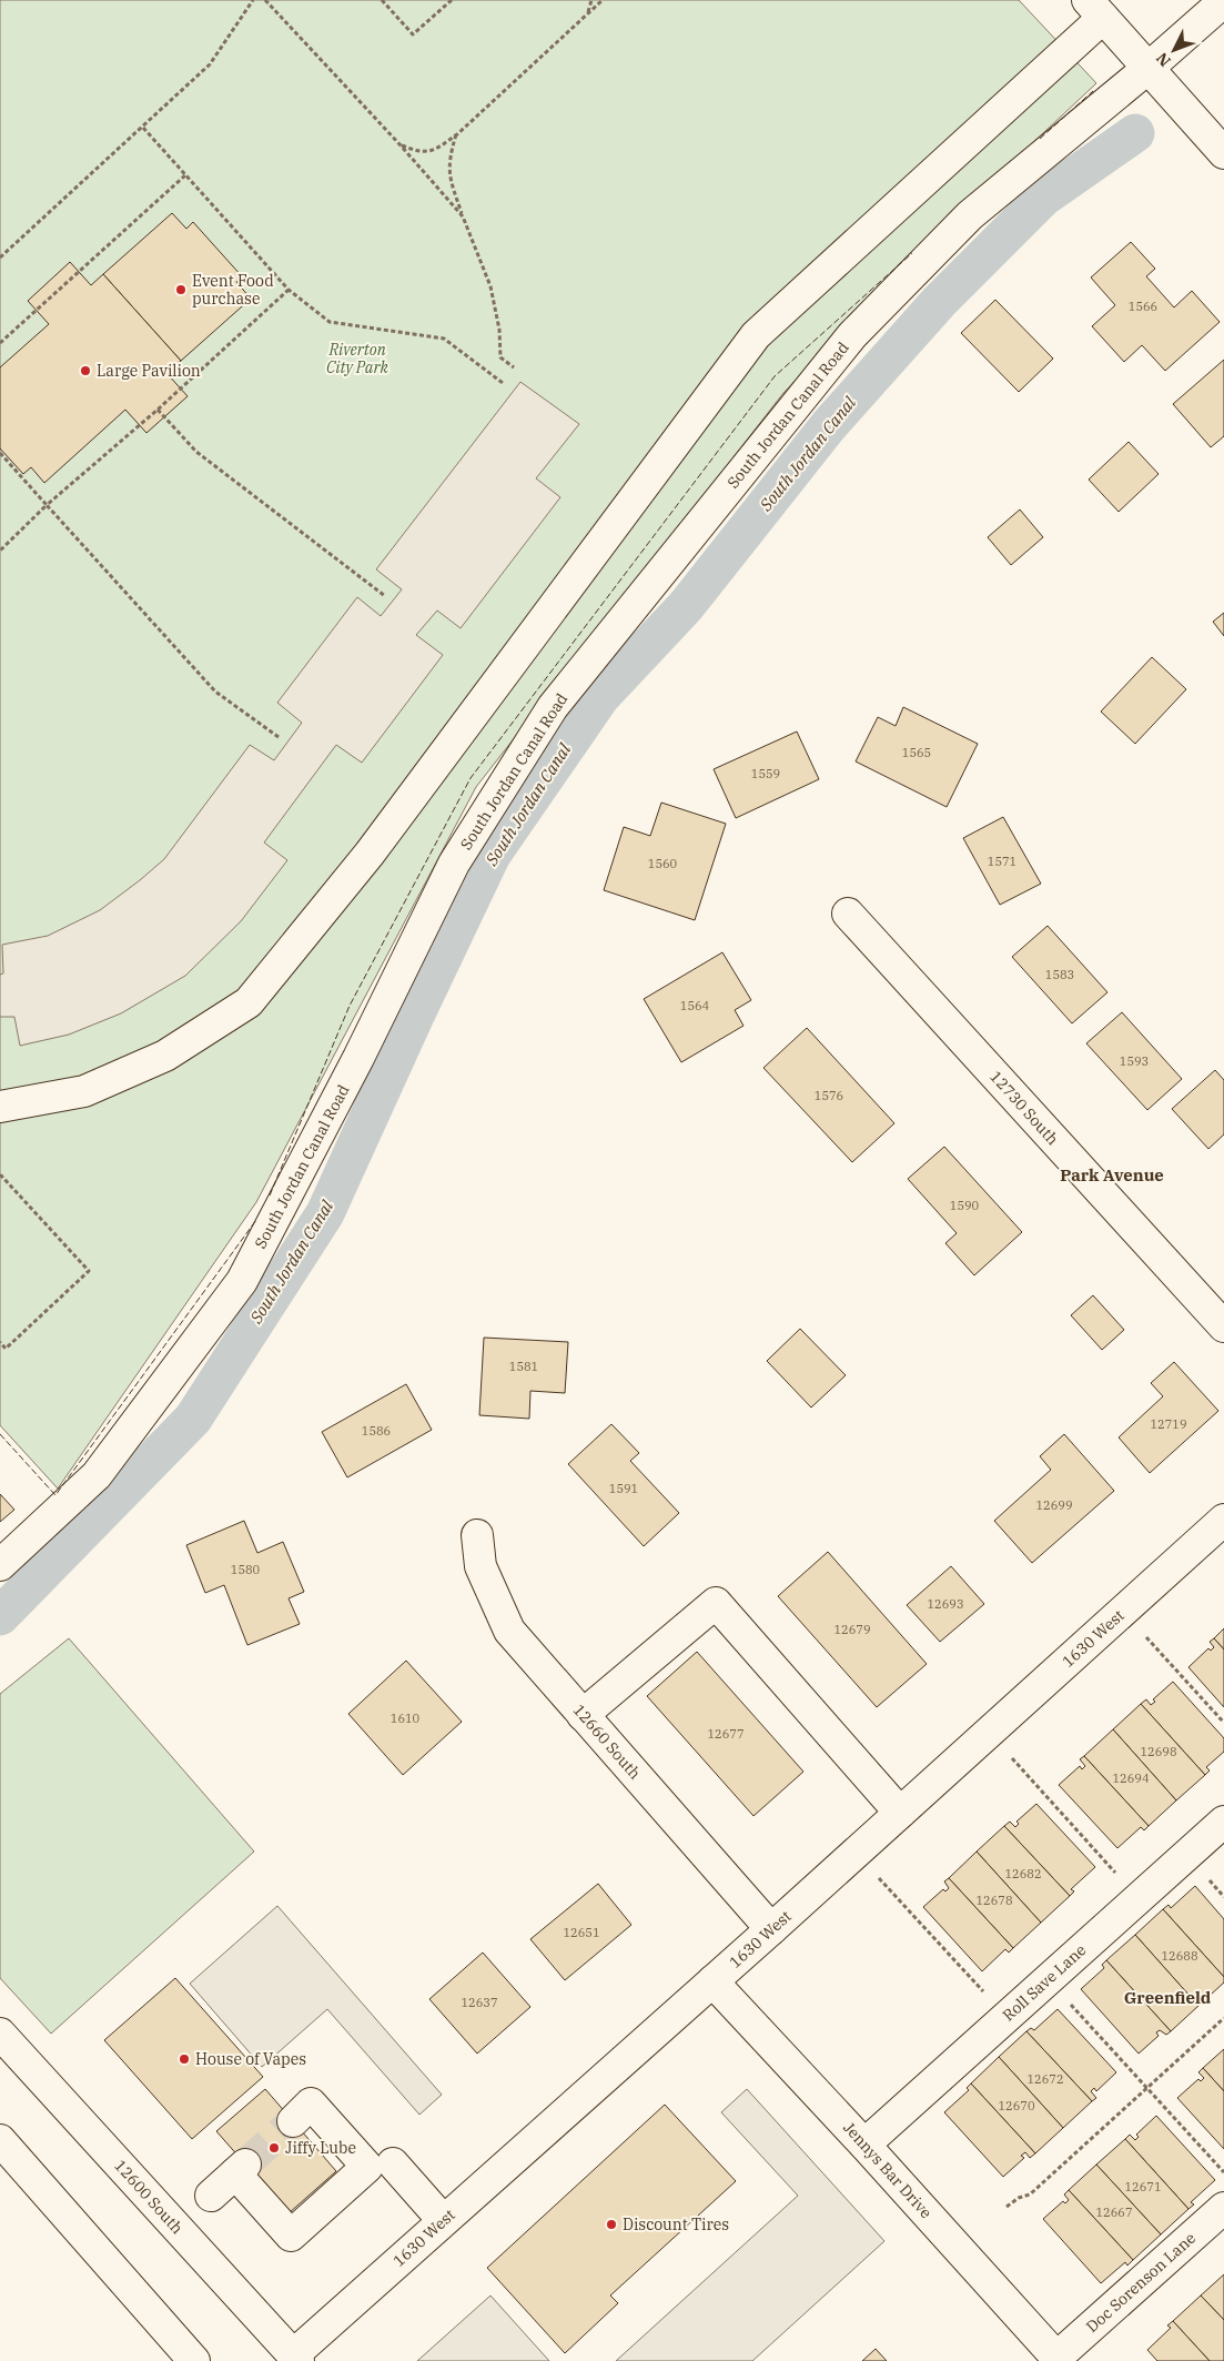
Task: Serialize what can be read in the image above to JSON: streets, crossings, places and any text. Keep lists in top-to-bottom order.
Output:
{
  "streets": {
    "street": [
      "South Jordan Canal Road",
      "12730 South",
      "1630 West",
      "12660 South",
      "Roll Save Lane",
      "Jennys Bar Drive",
      "12600 South",
      "Doc Sorenson Lane"
    ]
  },
  "crossings": [
    ["1630 West", "12660 South"],
    ["1630 West", "Jennys Bar Drive"],
    ["1630 West", "12600 South"],
    ["Roll Save Lane", "Jennys Bar Drive"],
    ["Jennys Bar Drive", "Doc Sorenson Lane"]
  ],
  "districts": ["Park Avenue", "Greenfield"],
  "water": ["South Jordan Canal"],
  "parks": ["Riverton City Park"],
  "places": [
    "Event Food purchase",
    "Large Pavilion",
    "House of Vapes",
    "Jiffy Lube",
    "Discount Tires"
  ],
  "house_numbers": [
    "1566",
    "1565",
    "1559",
    "1571",
    "1560",
    "1583",
    "1564",
    "1593",
    "1576",
    "1590",
    "1581",
    "12719",
    "1586",
    "1591",
    "12699",
    "1580",
    "12693",
    "12679",
    "1610",
    "12677",
    "12698",
    "12694",
    "12682",
    "12678",
    "12651",
    "12688",
    "12637",
    "12672",
    "12670",
    "12671",
    "12667"
  ],
  "north": "bottom left"
}
